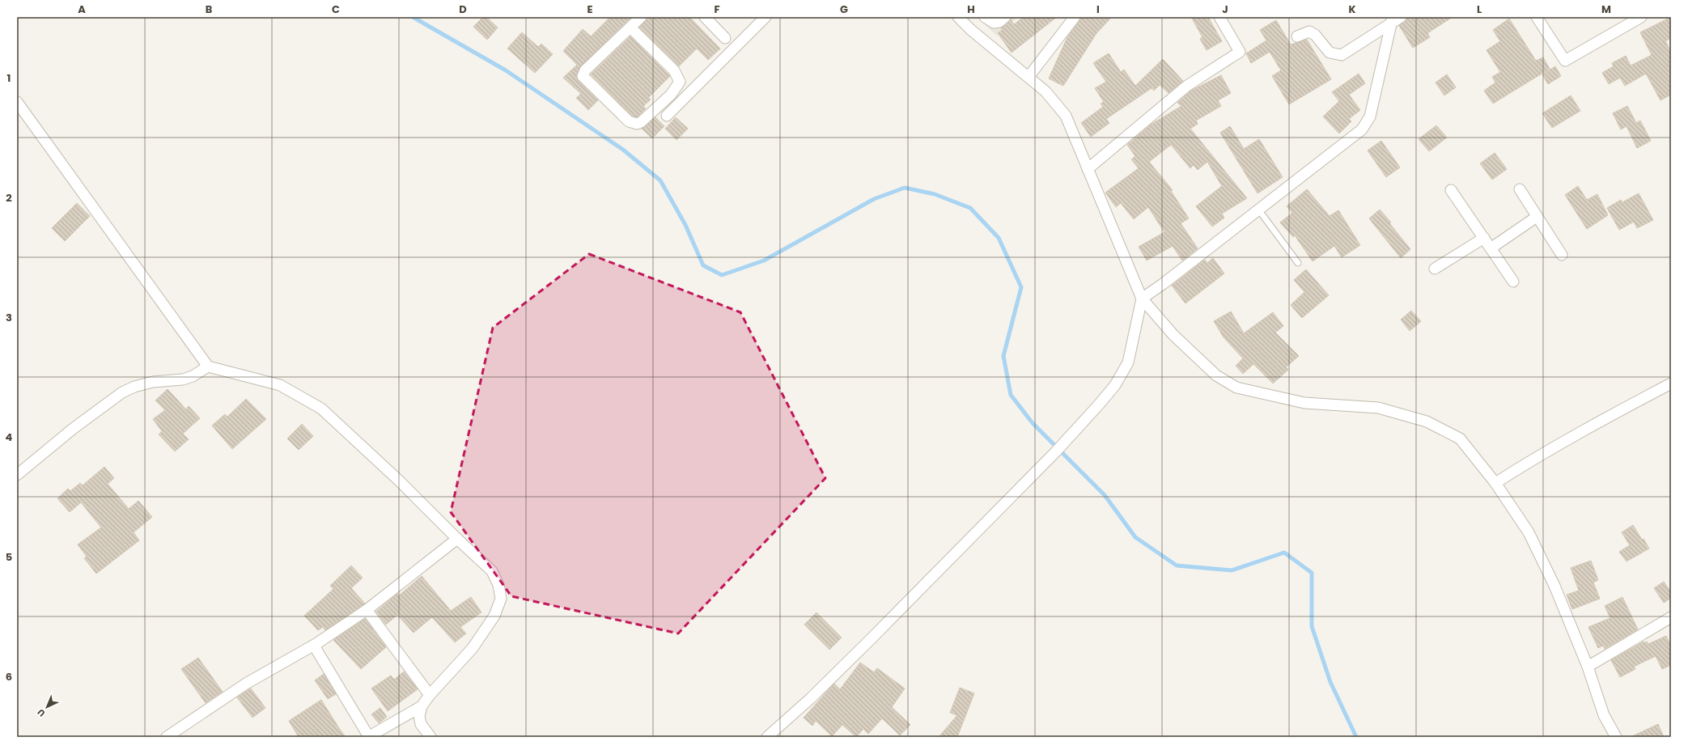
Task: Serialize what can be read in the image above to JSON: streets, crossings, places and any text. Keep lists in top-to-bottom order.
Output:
{
  "north": "bottom left",
  "grid": {
    "columns": [
      "A",
      "B",
      "C",
      "D",
      "E",
      "F",
      "G",
      "H",
      "I",
      "J",
      "K",
      "L",
      "M"
    ],
    "rows": [
      "1",
      "2",
      "3",
      "4",
      "5",
      "6"
    ]
  }
}
